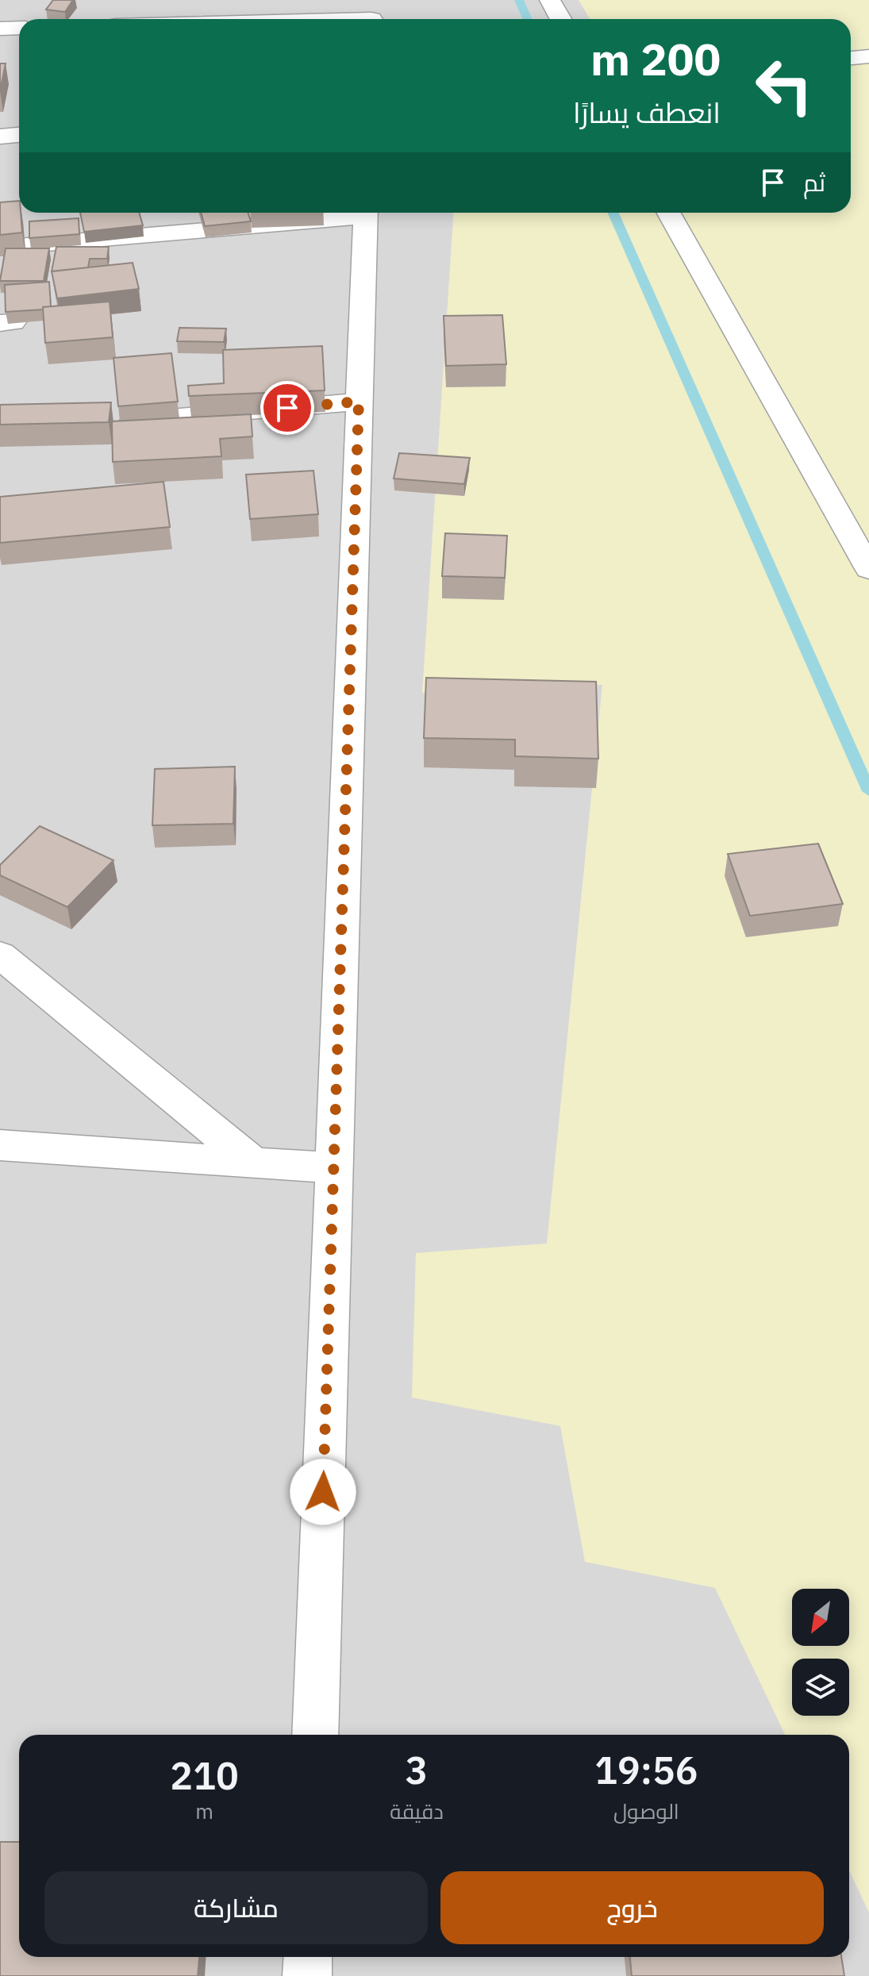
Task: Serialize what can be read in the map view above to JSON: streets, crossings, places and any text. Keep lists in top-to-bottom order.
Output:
{
  "north": "bottom left",
  "page": {
    "turn": ["200 m", "انعطف يسارًا"],
    "then": "ثم",
    "eta": [
      "19:56",
      "الوصول",
      "3",
      "دقيقة",
      "210",
      "m"
    ],
    "buttons": ["خروج", "مشاركة"]
  }
}
